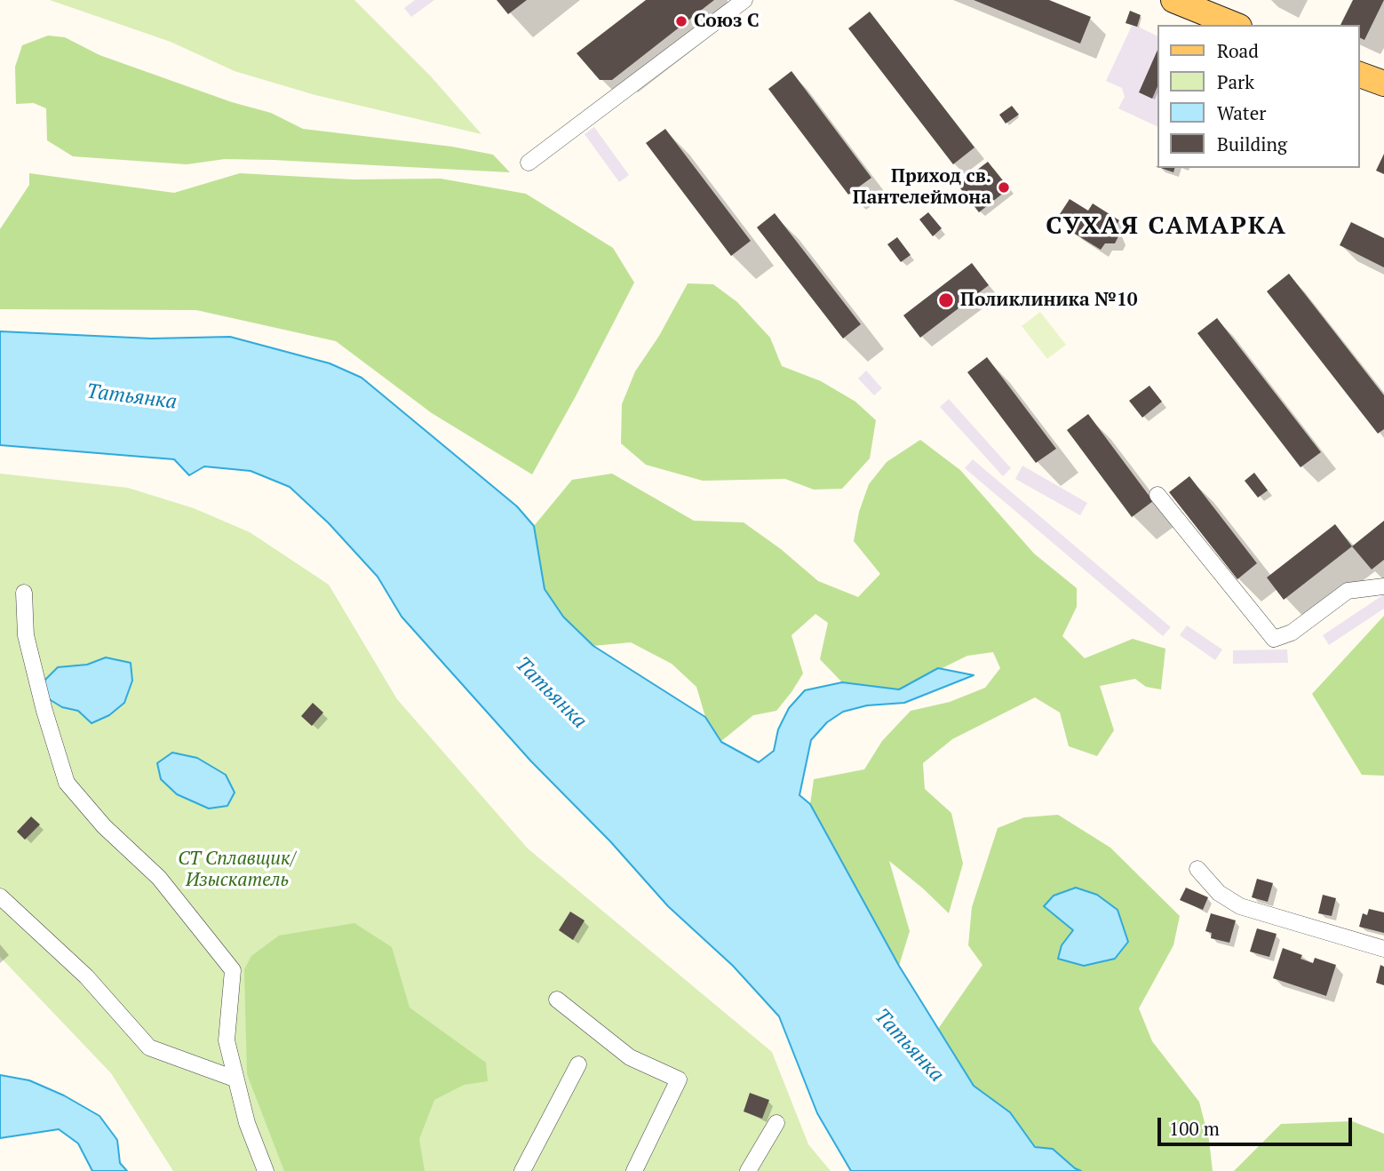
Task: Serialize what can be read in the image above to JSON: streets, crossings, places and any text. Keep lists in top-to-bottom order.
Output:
{
  "districts": ["СУХАЯ САМАРКА"],
  "water": ["Татьянка"],
  "parks": ["СТ Сплавщик/ Изыскатель"],
  "places": ["Союз С", "Приход св. Пантелеймона", "Поликлиника №10"],
  "legend": [
    "Road",
    "Park",
    "Water",
    "Building"
  ],
  "scale_bar": "100 m"
}
